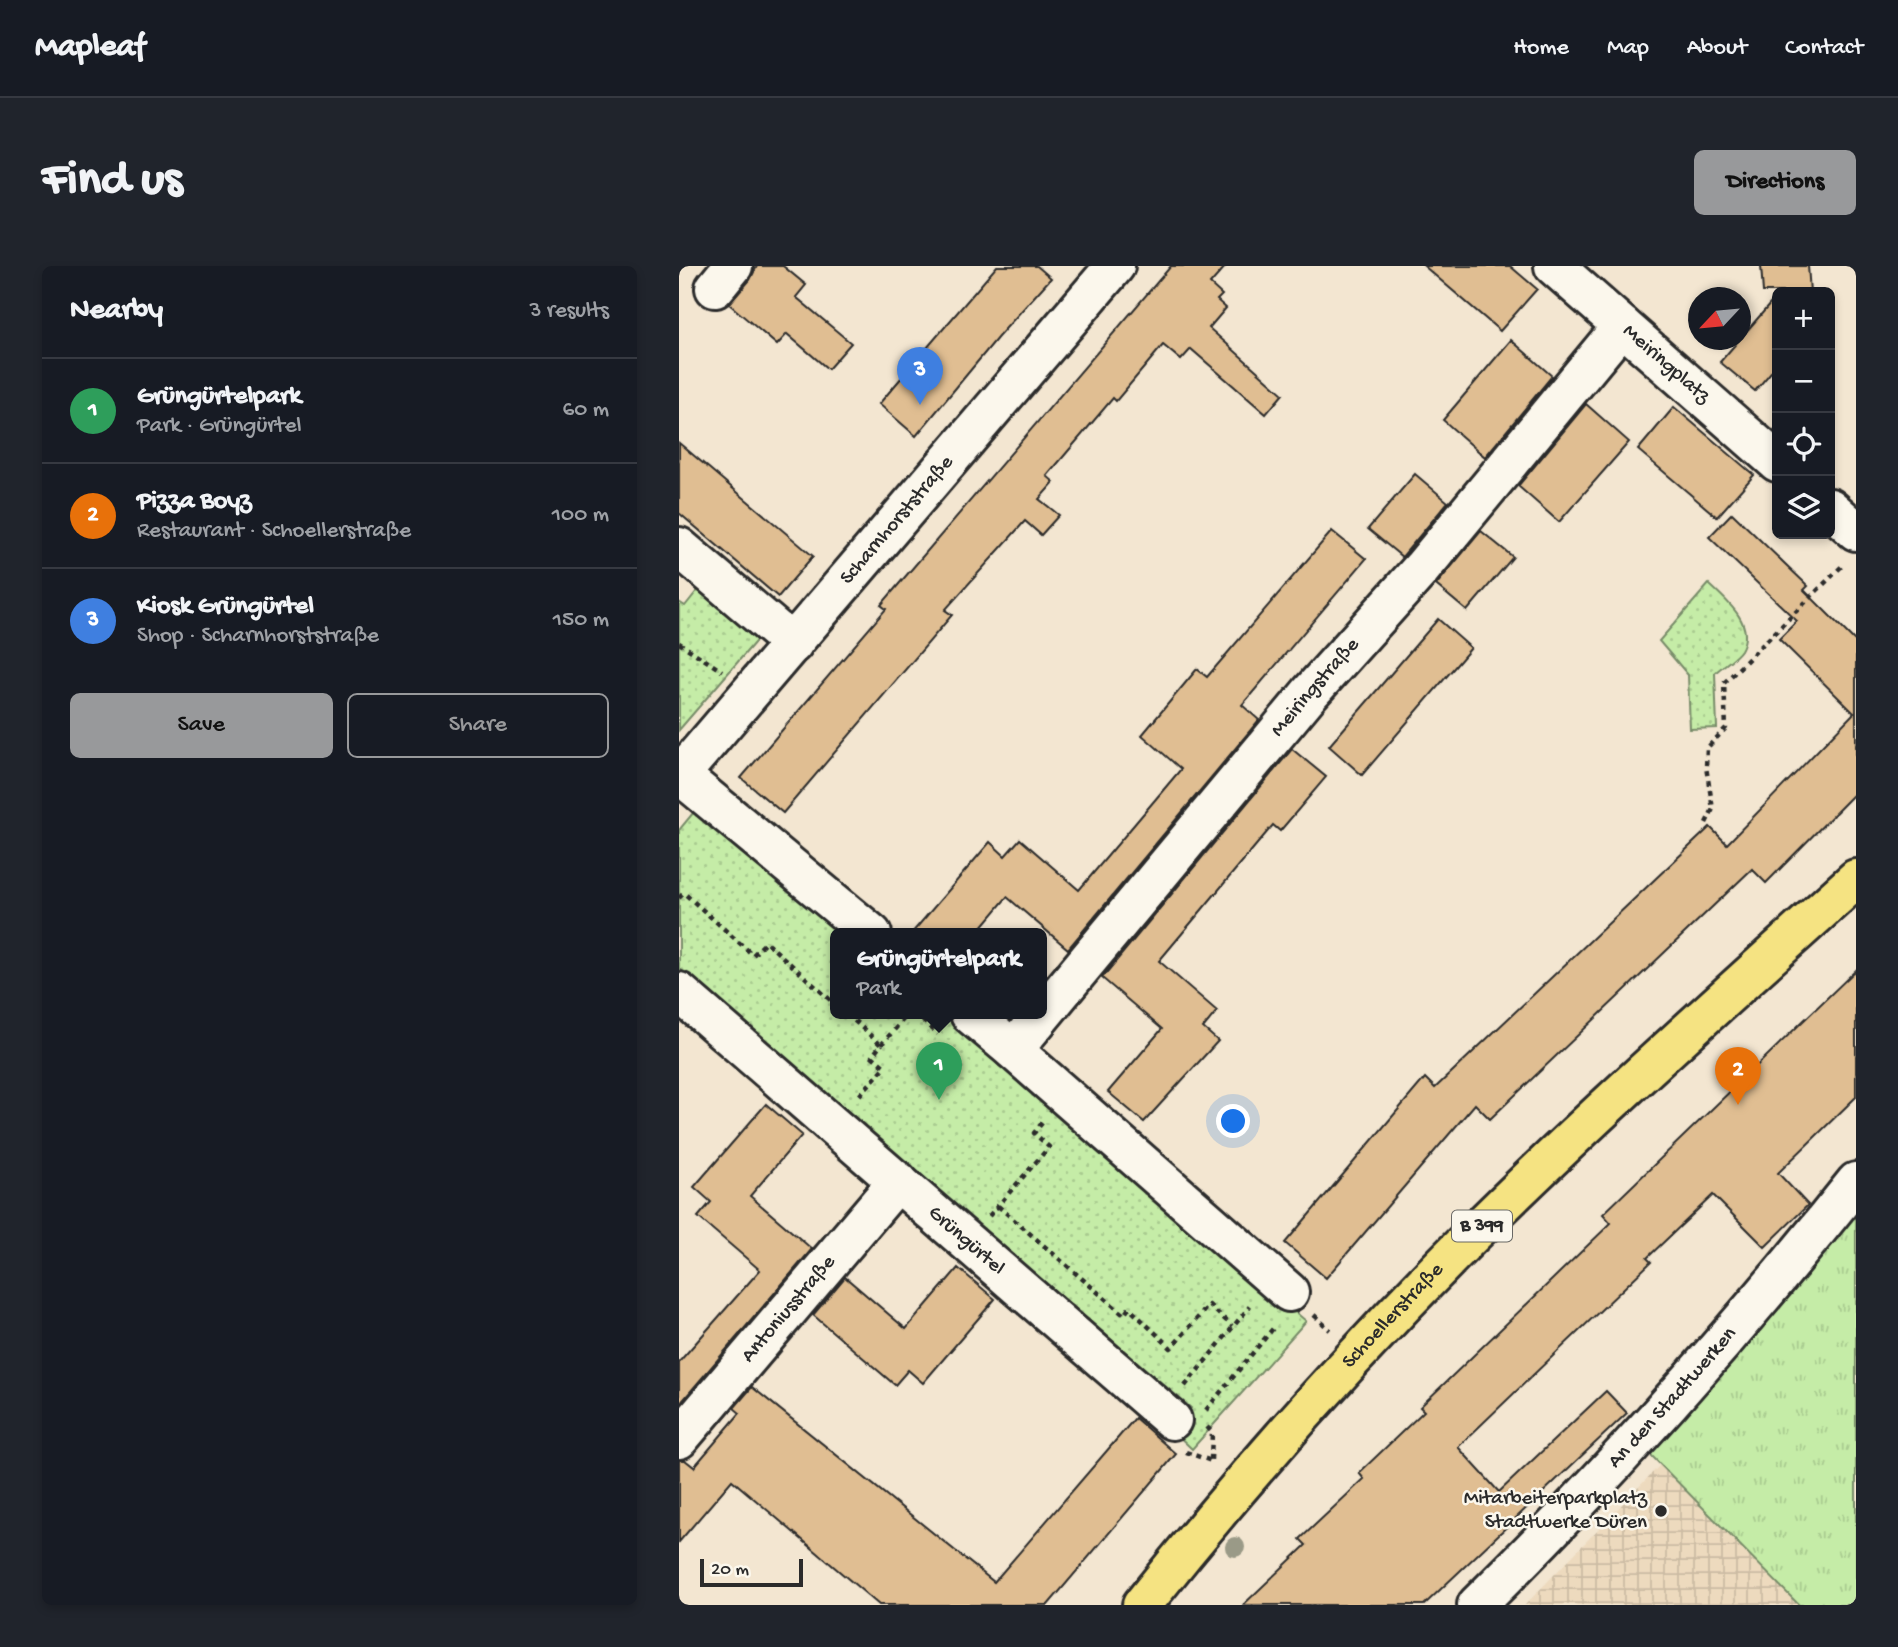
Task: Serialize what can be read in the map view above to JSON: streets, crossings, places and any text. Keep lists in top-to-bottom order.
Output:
{
  "streets": {
    "main road": ["B 399", "Schoellerstraße"],
    "street": [
      "Meiringplatz",
      "Scharnhorststraße",
      "Meiringstraße",
      "Grüngürtel",
      "Antoniusstraße",
      "An den Stadtwerken"
    ]
  },
  "crossings": [
    ["Meiringplatz", "Meiringstraße"],
    ["Grüngürtel", "Antoniusstraße"]
  ],
  "places": ["Mitarbeiterparkplatz Stadtwerke Düren"],
  "scale_bar": "20 m",
  "north": "bottom left",
  "page": {
    "header": "Mapleaf",
    "nav": [
      "Home",
      "Map",
      "About",
      "Contact"
    ],
    "buttons": [
      "Directions",
      ["Save", "Share"]
    ],
    "title": "Find us",
    "heading": ["Nearby", "3 results"],
    "map_buttons": ["+", "−"],
    "pins": ["3", "1", "2"],
    "list": [
      {
        "mark": "1",
        "name": "Grüngürtelpark",
        "note": "Park · Grüngürtel",
        "value": "60 m"
      },
      {
        "mark": "2",
        "name": "Pizza Boyz",
        "note": "Restaurant · Schoellerstraße",
        "value": "100 m"
      },
      {
        "mark": "3",
        "name": "Kiosk Grüngürtel",
        "note": "Shop · Scharnhorststraße",
        "value": "150 m"
      }
    ],
    "popup": ["Grüngürtelpark", "Park"],
    "scale": "20 m"
  }
}
